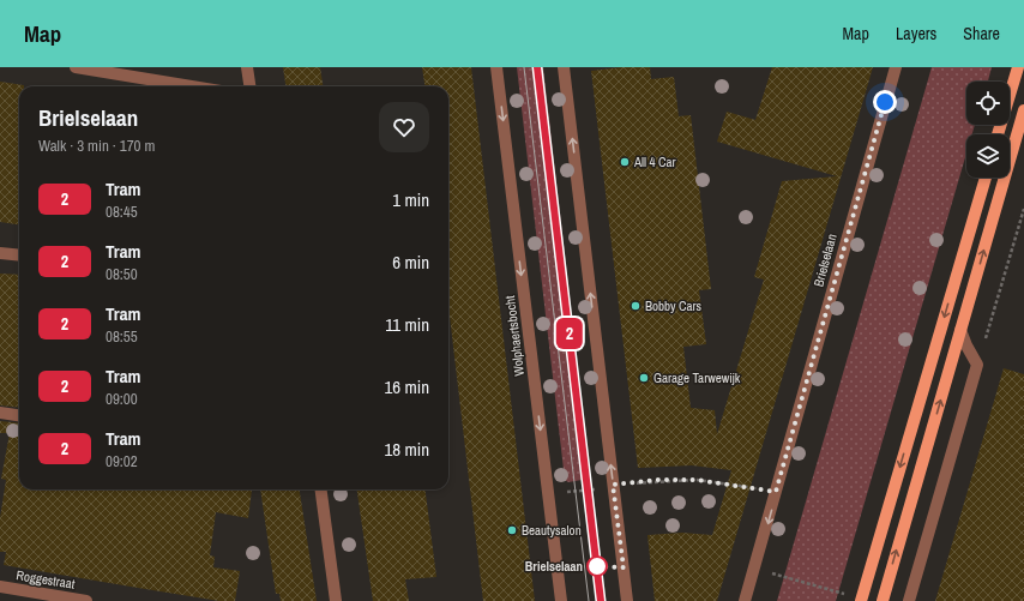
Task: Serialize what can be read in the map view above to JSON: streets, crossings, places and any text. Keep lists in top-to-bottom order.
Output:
{
  "streets": {
    "street": ["Brielselaan", "Wolphaertsbocht", "Roggestraat"]
  },
  "places": [
    "All 4 Car",
    "Bobby Cars",
    "Garage Tarwewijk",
    "Beautysalon",
    "Brielselaan"
  ],
  "lines": ["tram line 2"],
  "page": {
    "header": "Map",
    "nav": ["Map", "Layers", "Share"],
    "on_map": "2",
    "heading": ["Brielselaan", "Walk · 3 min · 170 m"],
    "list": [
      {
        "mark": "2",
        "name": "Tram",
        "note": "08:45",
        "value": "1 min"
      },
      {
        "mark": "2",
        "name": "Tram",
        "note": "08:50",
        "value": "6 min"
      },
      {
        "mark": "2",
        "name": "Tram",
        "note": "08:55",
        "value": "11 min"
      },
      {
        "mark": "2",
        "name": "Tram",
        "note": "09:00",
        "value": "16 min"
      },
      {
        "mark": "2",
        "name": "Tram",
        "note": "09:02",
        "value": "18 min"
      }
    ]
  }
}
